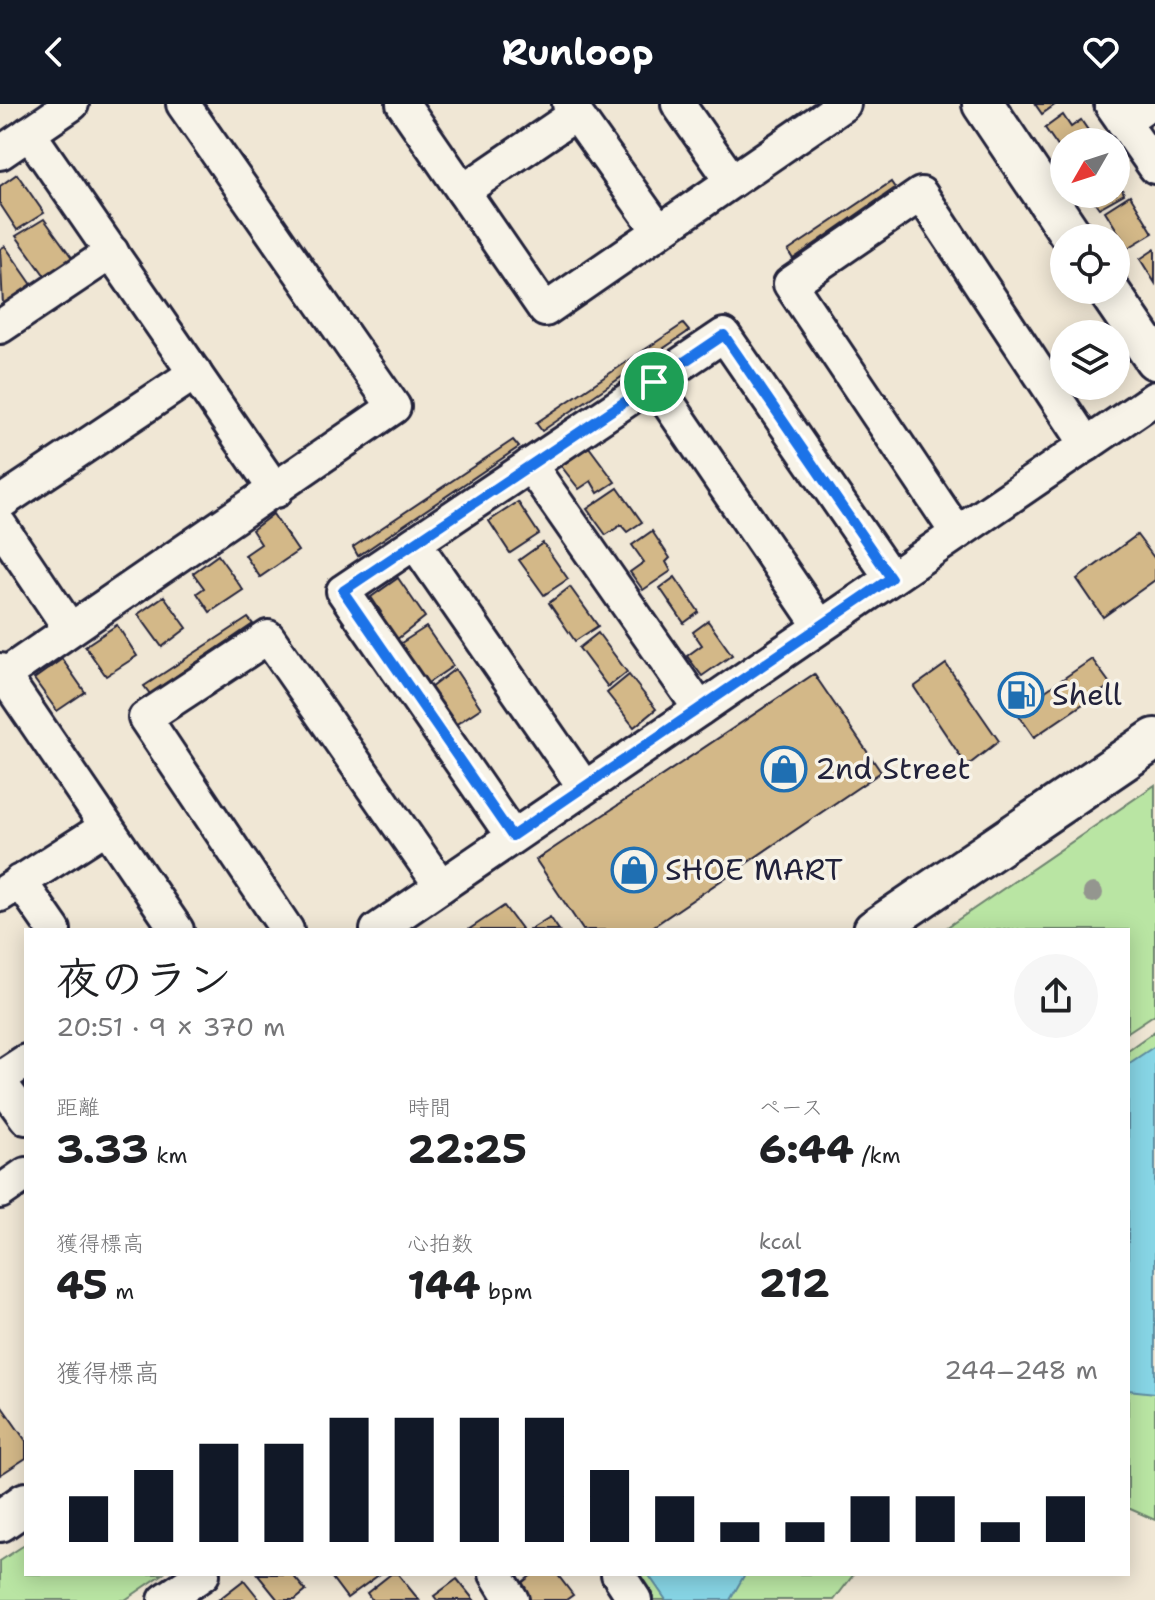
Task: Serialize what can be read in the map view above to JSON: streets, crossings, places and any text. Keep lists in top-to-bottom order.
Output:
{
  "places": {
    "fuel station": ["Shell"],
    "shop": ["2nd Street", "SHOE MART"]
  },
  "north": "bottom left",
  "page": {
    "header": "Runloop",
    "heading": ["夜のラン", "20:51 · 9 × 370 m"],
    "stats": [
      ["距離", "3.33 km"],
      ["時間", "22:25"],
      ["ペース", "6:44 /km"],
      ["獲得標高", "45 m"],
      ["心拍数", "144 bpm"],
      ["kcal", "212"]
    ],
    "chart": ["獲得標高", "244–248 m"]
  }
}
